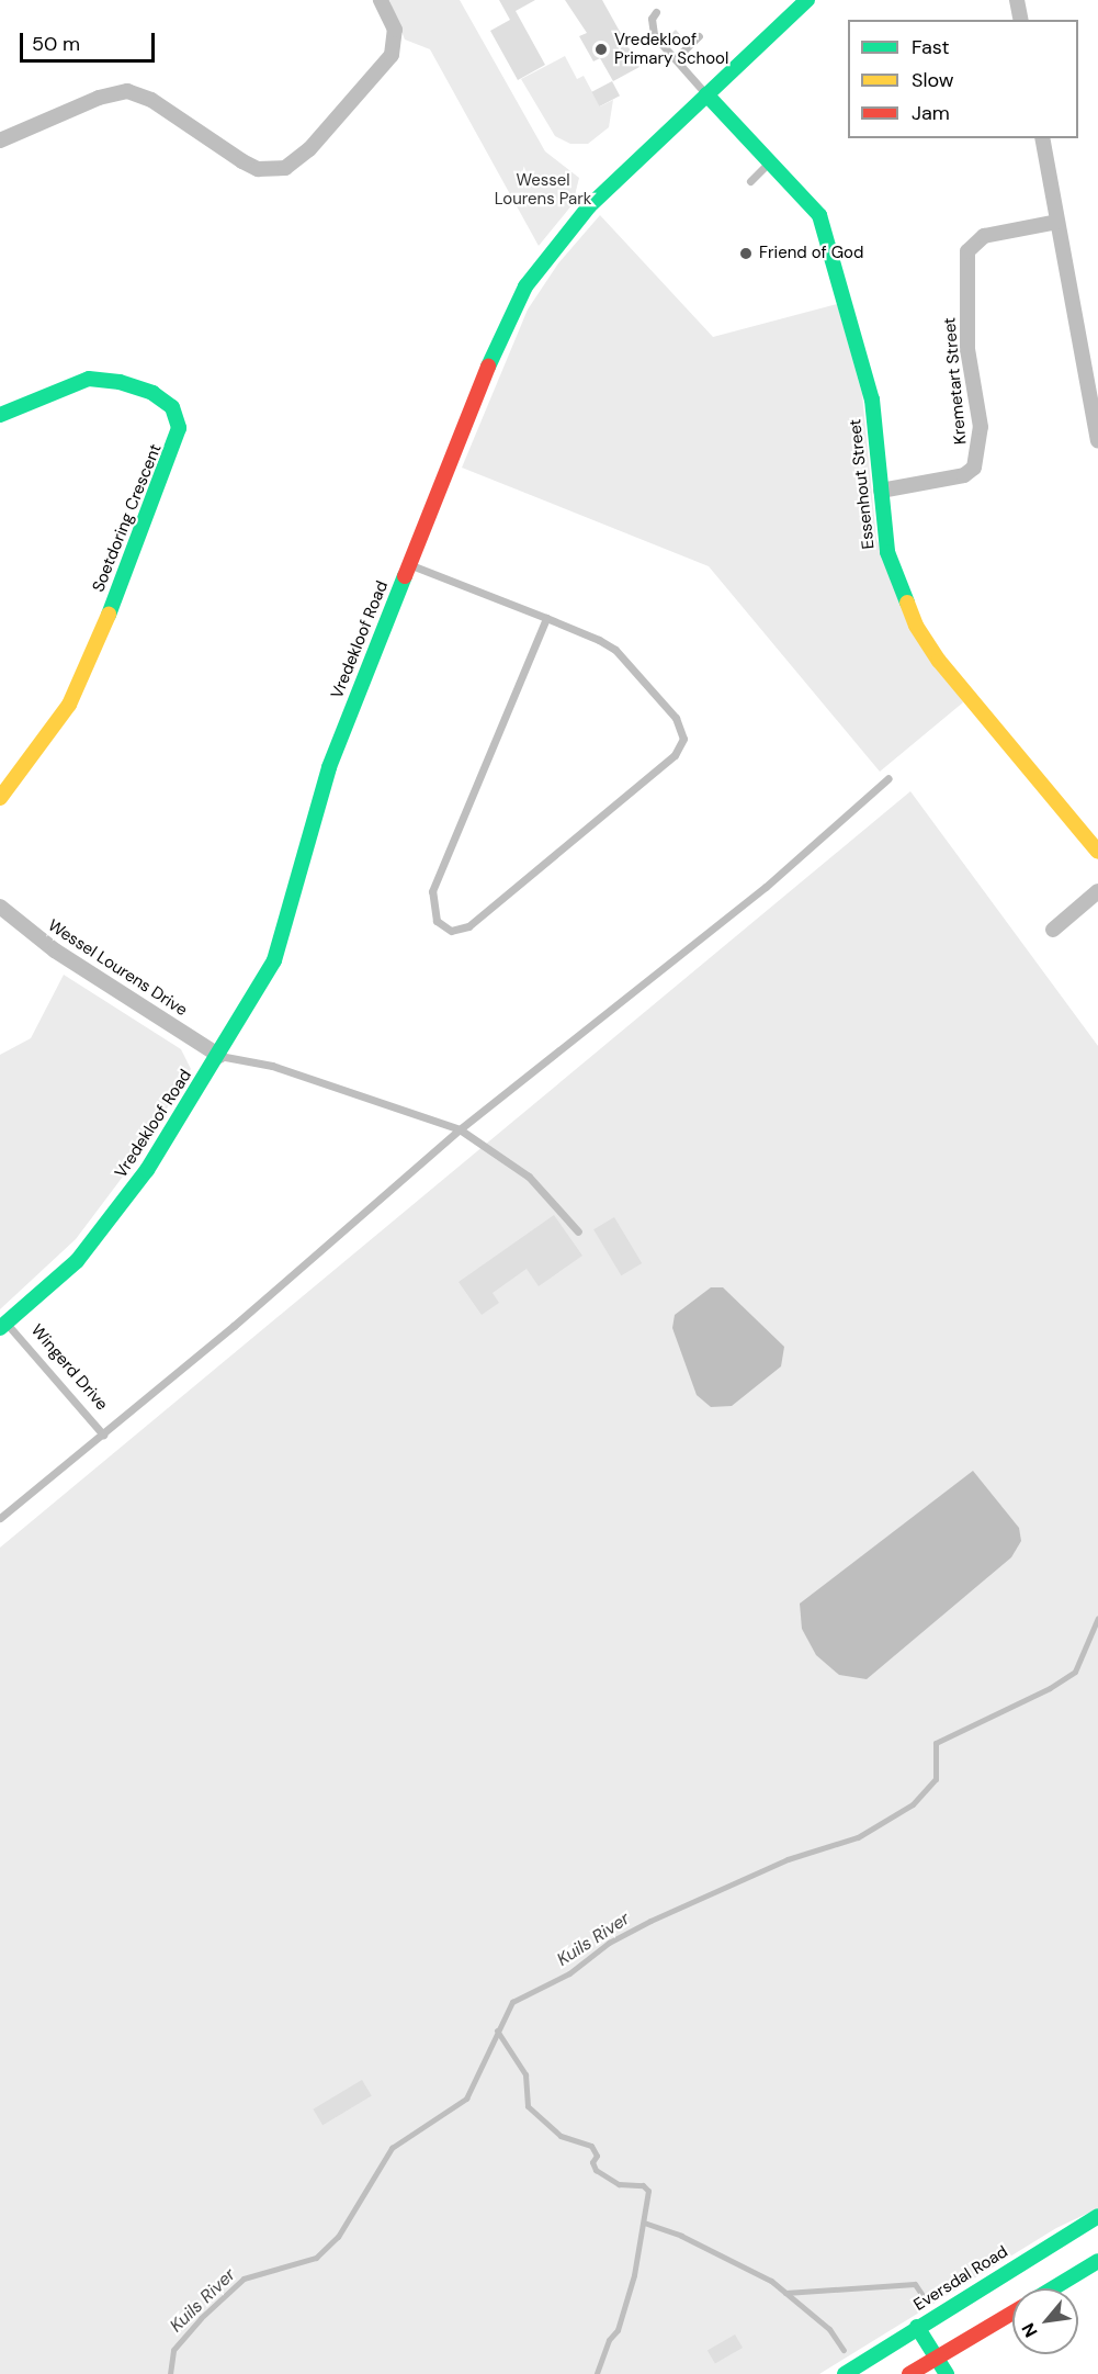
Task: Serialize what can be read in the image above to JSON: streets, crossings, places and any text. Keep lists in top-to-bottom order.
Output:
{
  "streets": {
    "street": [
      "Kremetart Street",
      "Essenhout Street",
      "Soetdoring Crescent",
      "Vredekloof Road",
      "Wessel Lourens Drive",
      "Eversdal Road"
    ],
    "lane": ["Wingerd Drive"]
  },
  "crossings": [
    ["Kremetart Street", "Essenhout Street"],
    ["Essenhout Street", "Vredekloof Road"],
    ["Vredekloof Road", "Wessel Lourens Drive"],
    ["Vredekloof Road", "Wingerd Drive"]
  ],
  "water": ["Kuils River"],
  "parks": ["Wessel Lourens Park"],
  "places": ["Vredekloof Primary School", "Friend of God"],
  "legend": ["Fast", "Slow", "Jam"],
  "scale_bar": "50 m",
  "north": "bottom left"
}
